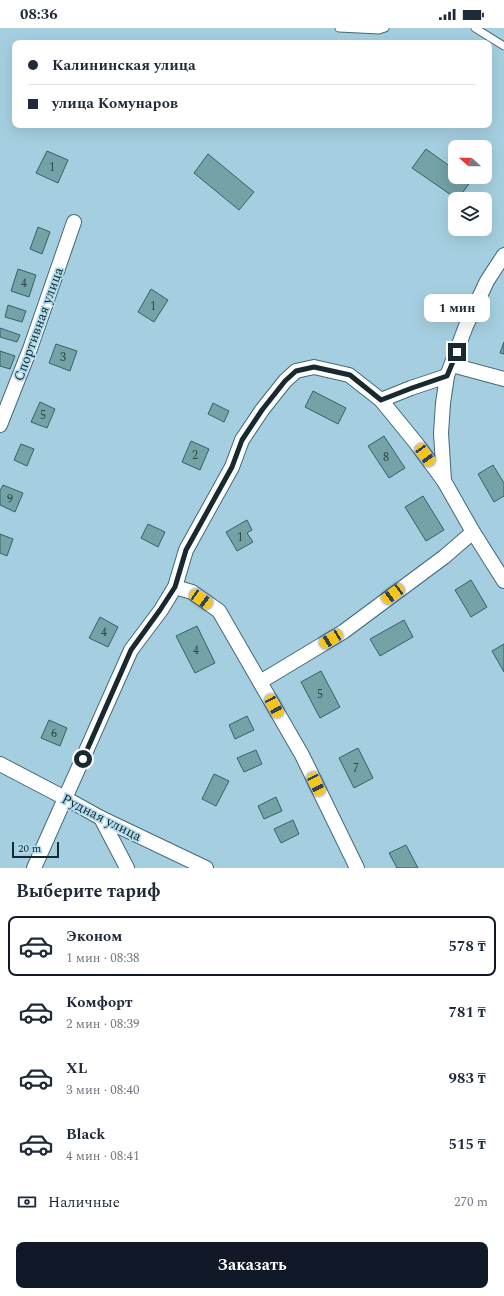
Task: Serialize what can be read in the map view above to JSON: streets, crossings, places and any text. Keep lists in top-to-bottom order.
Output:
{
  "streets": {
    "street": ["Спортивная улица", "Рудная улица"]
  },
  "house_numbers": [
    "1",
    "4",
    "1",
    "3",
    "5",
    "2",
    "8",
    "9",
    "1",
    "4",
    "4",
    "5",
    "6",
    "7"
  ],
  "scale_bar": "20 m",
  "north": "left",
  "page": {
    "status": "08:36",
    "banner": ["Калининская улица", "улица Комунаров"],
    "bubble": "1 мин",
    "scale": "20 m",
    "heading": "Выберите тариф",
    "list": [
      {
        "name": "Эконом",
        "note": "1 мин · 08:38",
        "value": "578 ₸"
      },
      {
        "name": "Комфорт",
        "note": "2 мин · 08:39",
        "value": "781 ₸"
      },
      {
        "name": "XL",
        "note": "3 мин · 08:40",
        "value": "983 ₸"
      },
      {
        "name": "Black",
        "note": "4 мин · 08:41",
        "value": "515 ₸"
      }
    ],
    "pay": ["Наличные", "270 m"],
    "buttons": "Заказать"
  }
}
